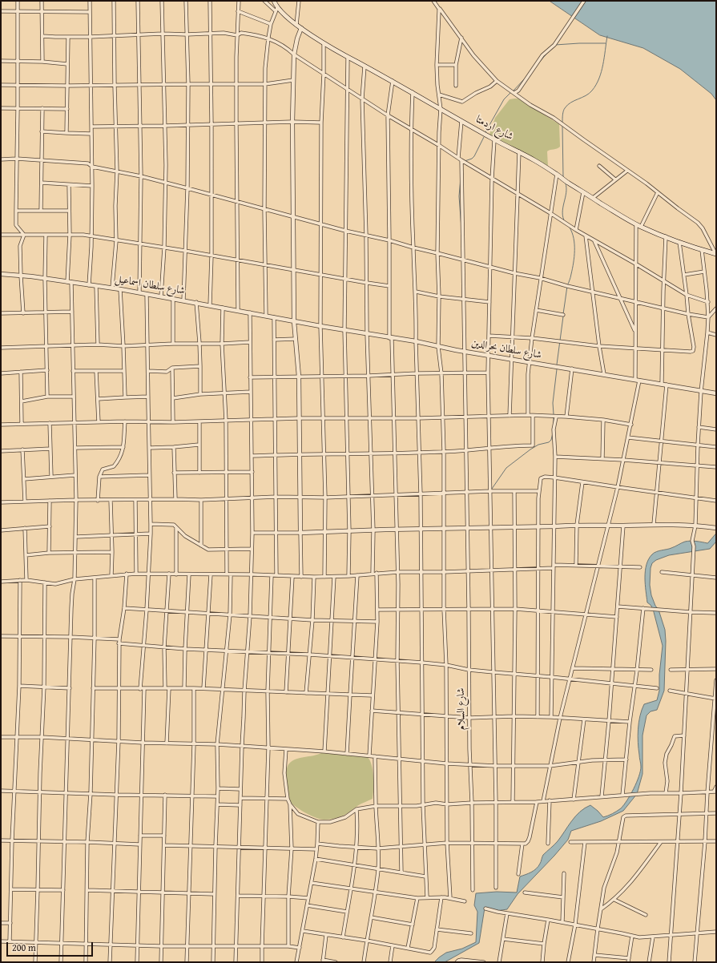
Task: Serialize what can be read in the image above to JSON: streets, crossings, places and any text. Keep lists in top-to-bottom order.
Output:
{
  "streets": {
    "main road": ["شارع اردمتا"],
    "street": ["شارع سلطان اسماعيل", "شارع سلطان بحرالدين", "شارع السلام"]
  },
  "crossings": [
    ["شارع اردمتا", "شارع السلام"],
    ["شارع سلطان اسماعيل", "شارع سلطان بحرالدين"],
    ["شارع سلطان بحرالدين", "شارع السلام"]
  ],
  "scale_bar": "200 m"
}
